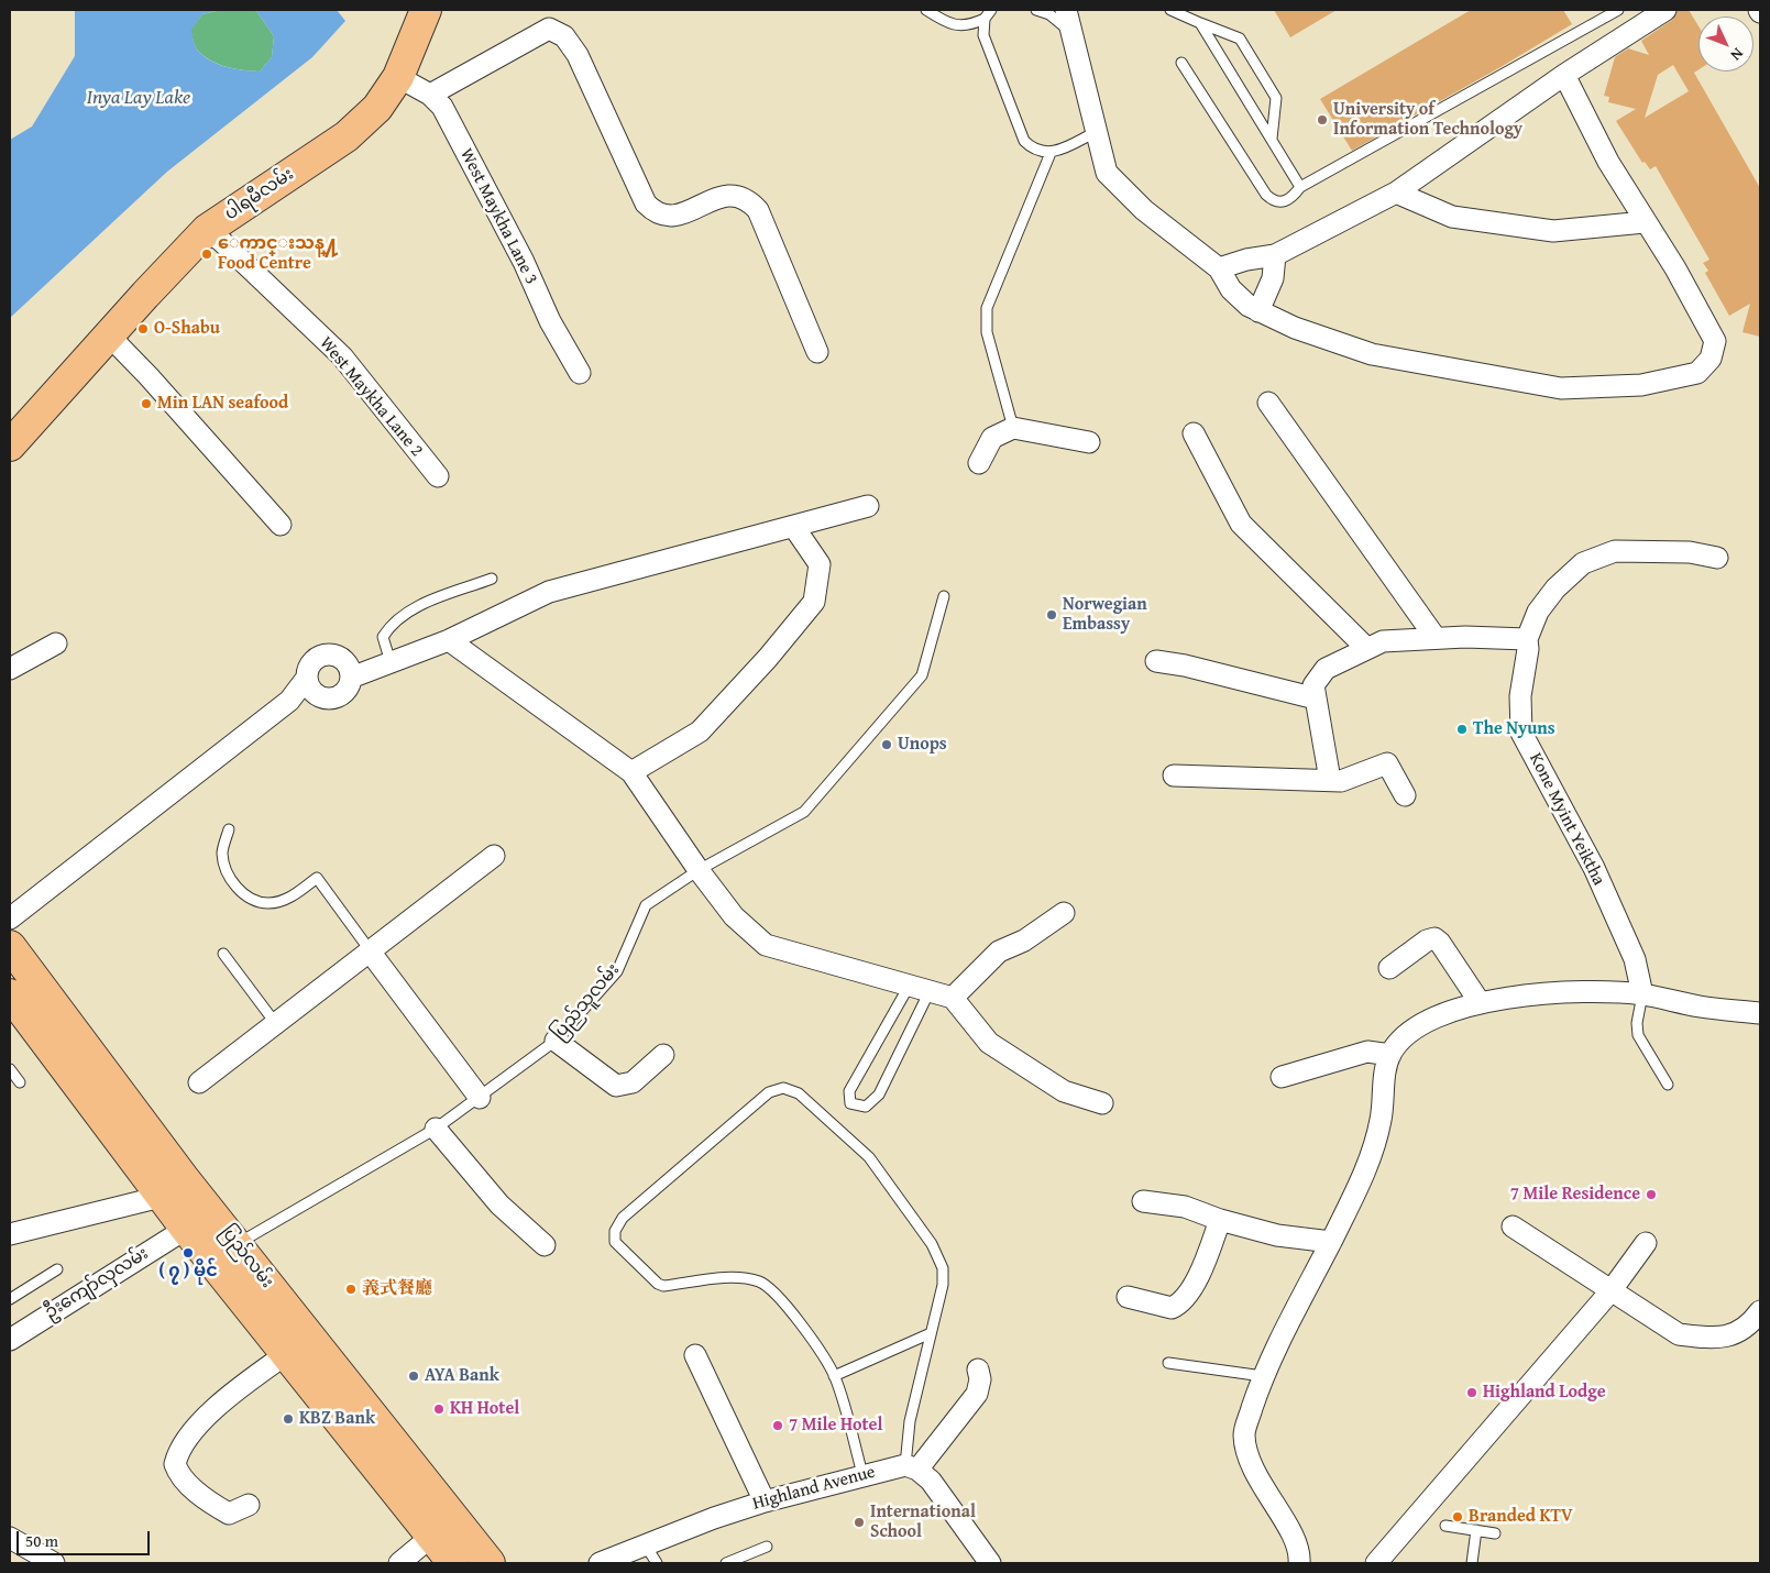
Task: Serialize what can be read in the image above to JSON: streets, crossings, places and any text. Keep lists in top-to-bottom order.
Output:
{
  "streets": {
    "main road": ["ပါရမီလမ်း", "ပြည်လမ်း"],
    "street": [
      "West Maykha Lane 3",
      "West Maykha Lane 2",
      "Kone Myint Yeiktha",
      "ဦးကျော်လှလမ်း",
      "Highland Avenue"
    ],
    "lane": ["ပြည်သူလမ်း"]
  },
  "crossings": [
    ["ပါရမီလမ်း", "West Maykha Lane 3"],
    ["ပါရမီလမ်း", "West Maykha Lane 2"],
    ["ပြည်သူလမ်း", "ပြည်လမ်း"],
    ["ပြည်လမ်း", "ဦးကျော်လှလမ်း"]
  ],
  "water": ["Inya Lay Lake"],
  "places": [
    "University of Information Technology",
    "ေကာင္းသန္႔ Food Centre",
    "O-Shabu",
    "Min LAN seafood",
    "Norwegian Embassy",
    "The Nyuns",
    "Unops",
    "7 Mile Residence",
    "( ၇ ) မိုင်",
    "義式餐廳",
    "AYA Bank",
    "Highland Lodge",
    "KH Hotel",
    "KBZ Bank",
    "7 Mile Hotel",
    "Branded KTV",
    "International School"
  ],
  "scale_bar": "50 m",
  "north": "bottom right"
}
